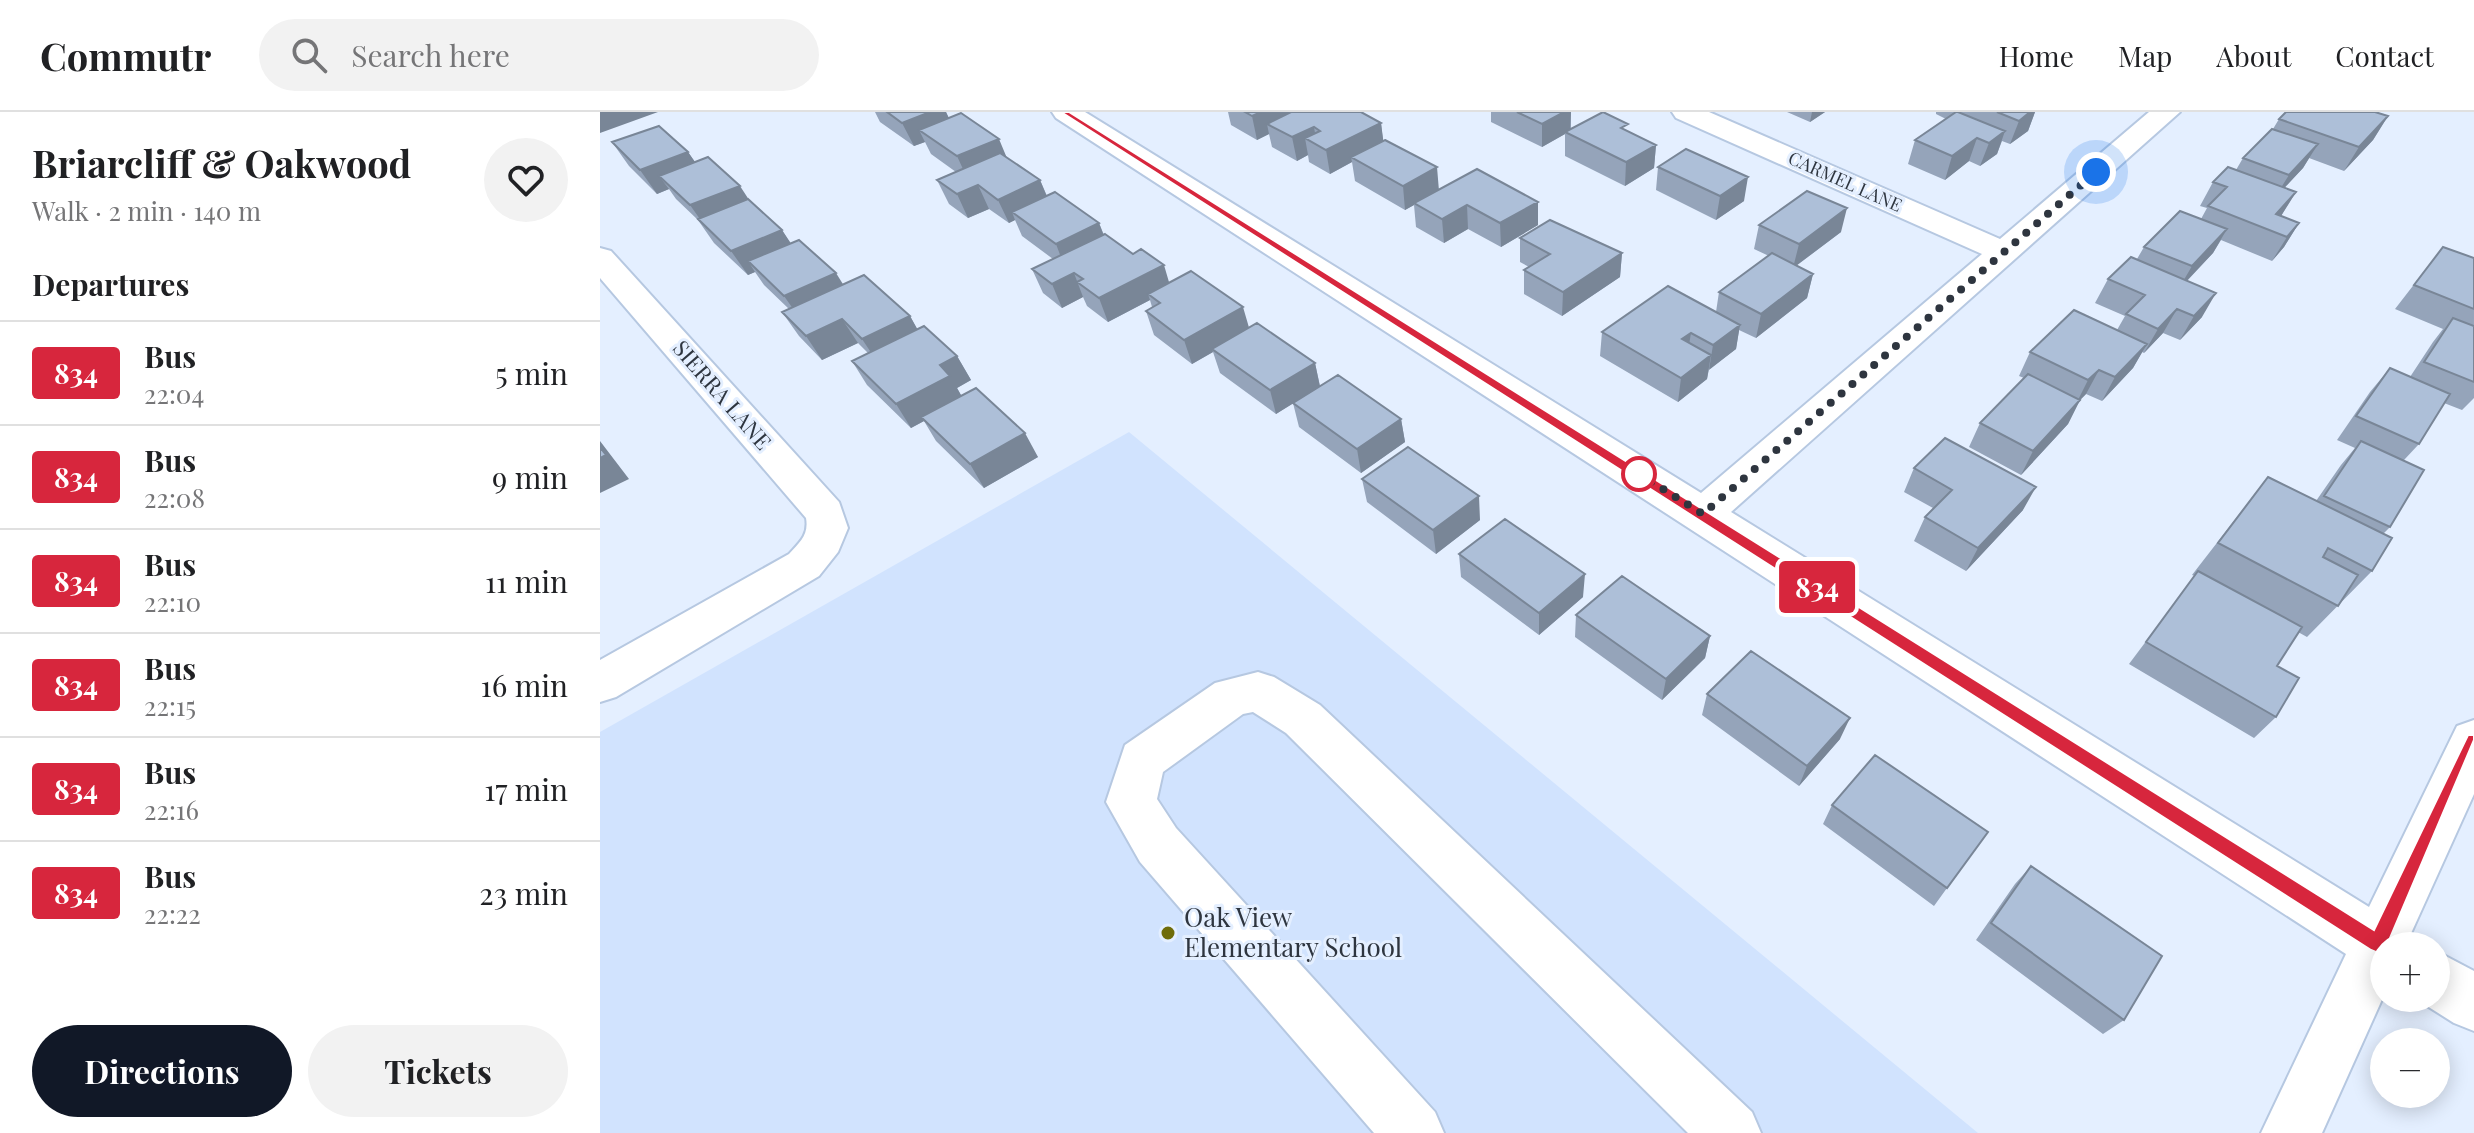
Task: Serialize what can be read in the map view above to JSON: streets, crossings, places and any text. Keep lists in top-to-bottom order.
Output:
{
  "streets": {
    "street": ["CARMEL LANE", "SIERRA LANE"]
  },
  "places": ["Oak View Elementary School"],
  "lines": ["bus line 834"],
  "page": {
    "header": "Commutr",
    "search": "Search here",
    "nav": [
      "Home",
      "Map",
      "About",
      "Contact"
    ],
    "heading": [
      ["Briarcliff & Oakwood", "Walk · 2 min · 140 m"],
      "Departures"
    ],
    "on_map": "834",
    "list": [
      {
        "mark": "834",
        "name": "Bus",
        "note": "22:04",
        "value": "5 min"
      },
      {
        "mark": "834",
        "name": "Bus",
        "note": "22:08",
        "value": "9 min"
      },
      {
        "mark": "834",
        "name": "Bus",
        "note": "22:10",
        "value": "11 min"
      },
      {
        "mark": "834",
        "name": "Bus",
        "note": "22:15",
        "value": "16 min"
      },
      {
        "mark": "834",
        "name": "Bus",
        "note": "22:16",
        "value": "17 min"
      },
      {
        "mark": "834",
        "name": "Bus",
        "note": "22:22",
        "value": "23 min"
      }
    ],
    "map_buttons": ["+", "−"],
    "buttons": ["Directions", "Tickets"]
  }
}
